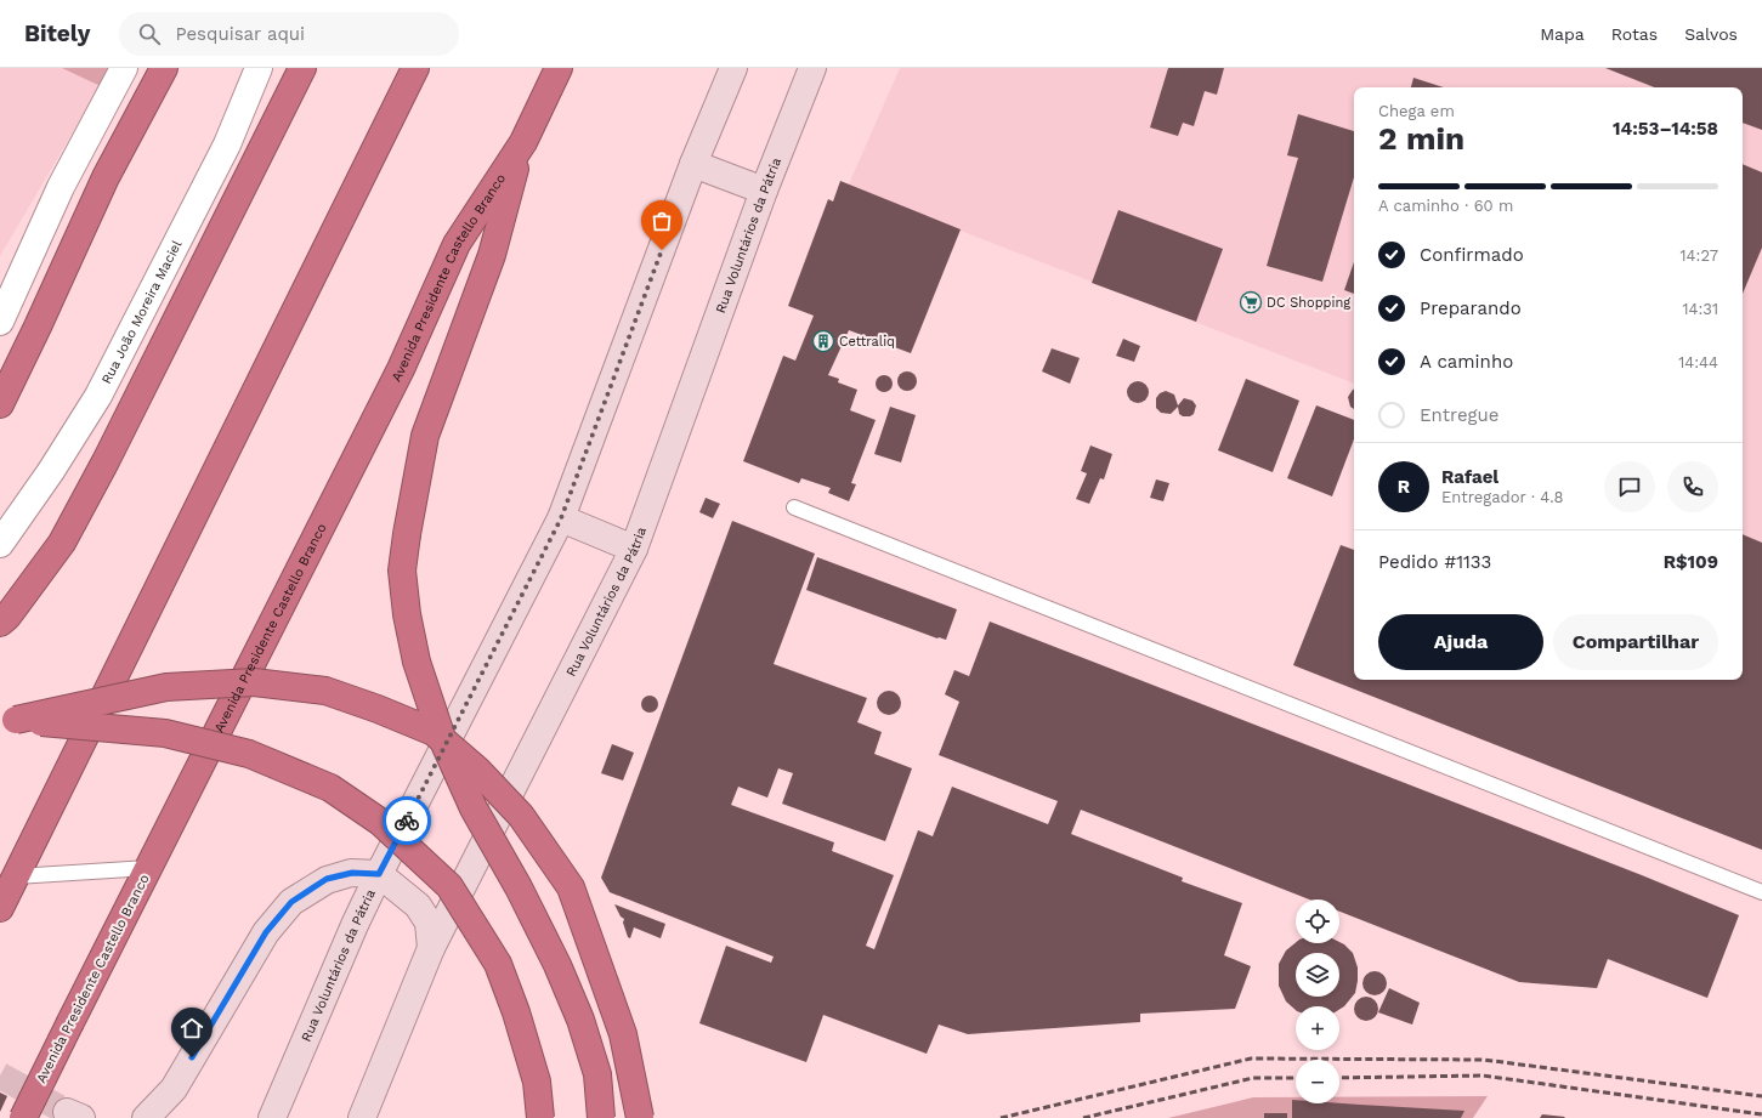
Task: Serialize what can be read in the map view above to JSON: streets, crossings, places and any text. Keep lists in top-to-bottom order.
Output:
{
  "streets": {
    "highway": ["Avenida Presidente Castello Branco"],
    "main road": ["Rua Voluntários da Pátria"],
    "street": ["Rua João Moreira Maciel"]
  },
  "places": {
    "supermarket": ["DC Shopping"],
    "building": ["Cettraliq"]
  },
  "page": {
    "header": "Bitely",
    "search": "Pesquisar aqui",
    "nav": ["Mapa", "Rotas", "Salvos"],
    "heading": ["2 min", "Chega em", "14:53–14:58"],
    "panel": [
      "Rafael",
      "Entregador · 4.8",
      "Pedido #1133",
      "R$109"
    ],
    "bar": "A caminho · 60 m",
    "list": [
      ["Confirmado", "14:27"],
      ["Preparando", "14:31"],
      ["A caminho", "14:44"],
      "Entregue"
    ],
    "round": "R",
    "buttons": ["Ajuda", "Compartilhar"],
    "map_buttons": ["+", "−"]
  }
}
